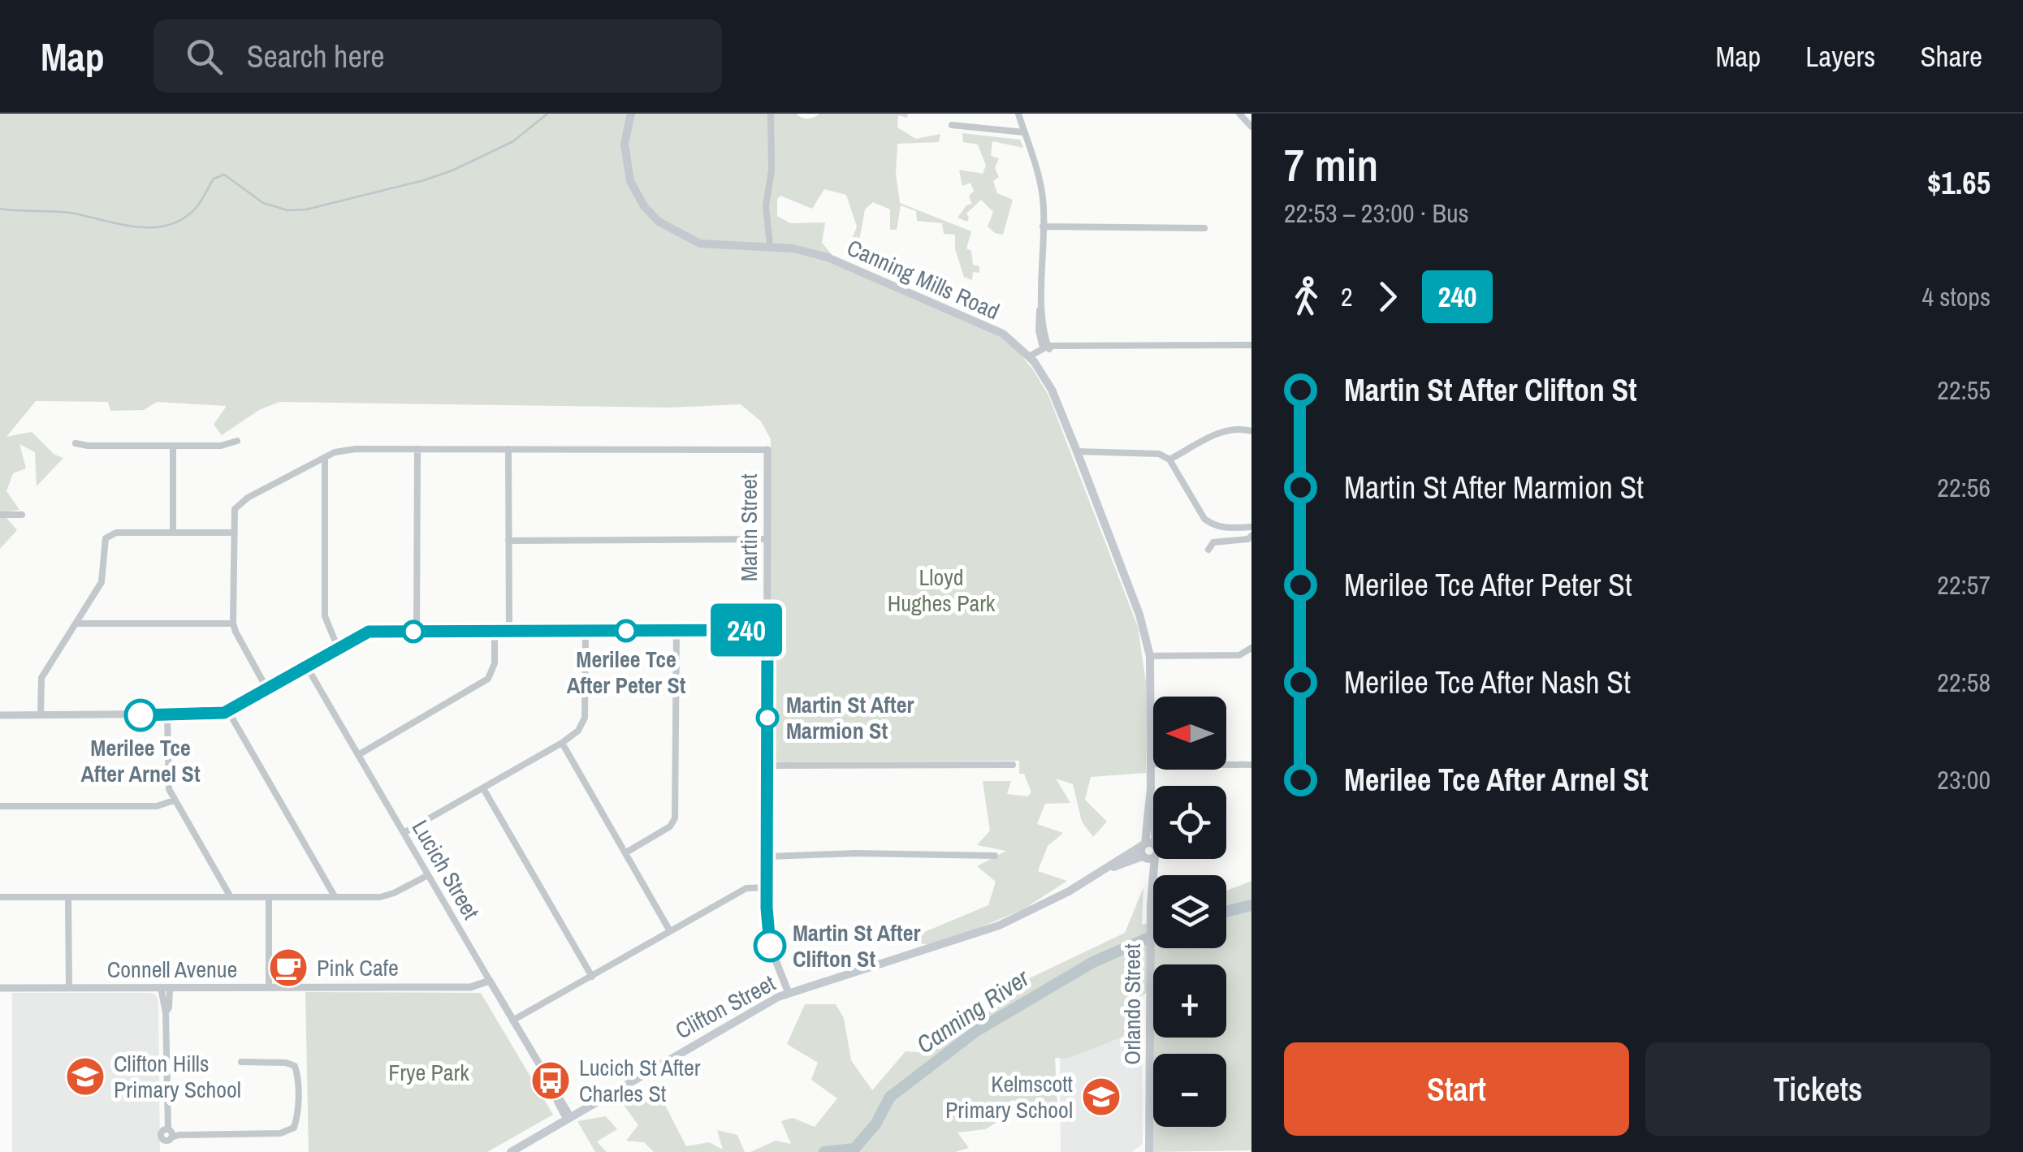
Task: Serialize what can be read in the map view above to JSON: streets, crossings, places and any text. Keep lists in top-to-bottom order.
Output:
{
  "streets": {
    "main road": ["Canning Mills Road", "Orlando Street", "Clifton Street"],
    "street": ["Martin Street", "Lucich Street", "Connell Avenue"]
  },
  "crossings": [
    ["Canning Mills Road", "Orlando Street"],
    ["Canning Mills Road", "Clifton Street"],
    ["Martin Street", "Clifton Street"],
    ["Lucich Street", "Connell Avenue"],
    ["Lucich Street", "Clifton Street"],
    ["Orlando Street", "Clifton Street"]
  ],
  "water": ["Canning River"],
  "parks": ["Lloyd Hughes Park", "Frye Park"],
  "places": {
    "other": [
      "Merilee Tce After Peter St",
      "Merilee Tce After Arnel St",
      "Martin St After Marmion St",
      "Martin St After Clifton St"
    ],
    "cafe": ["Pink Cafe"],
    "school or university": ["Clifton Hills Primary School", "Kelmscott Primary School"],
    "bus stop": ["Lucich St After Charles St"]
  },
  "lines": ["bus line 240"],
  "north": "left",
  "page": {
    "header": "Map",
    "search": "Search here",
    "nav": ["Map", "Layers", "Share"],
    "on_map": "240",
    "heading": ["7 min", "22:53 – 23:00 · Bus", "$1.65"],
    "legs": ["2", "240", "4 stops"],
    "list": [
      {
        "name": "Martin St After Clifton St",
        "value": "22:55"
      },
      {
        "name": "Martin St After Marmion St",
        "value": "22:56"
      },
      {
        "name": "Merilee Tce After Peter St",
        "value": "22:57"
      },
      {
        "name": "Merilee Tce After Nash St",
        "value": "22:58"
      },
      {
        "name": "Merilee Tce After Arnel St",
        "value": "23:00"
      }
    ],
    "map_buttons": ["+", "−"],
    "buttons": ["Start", "Tickets"]
  }
}
